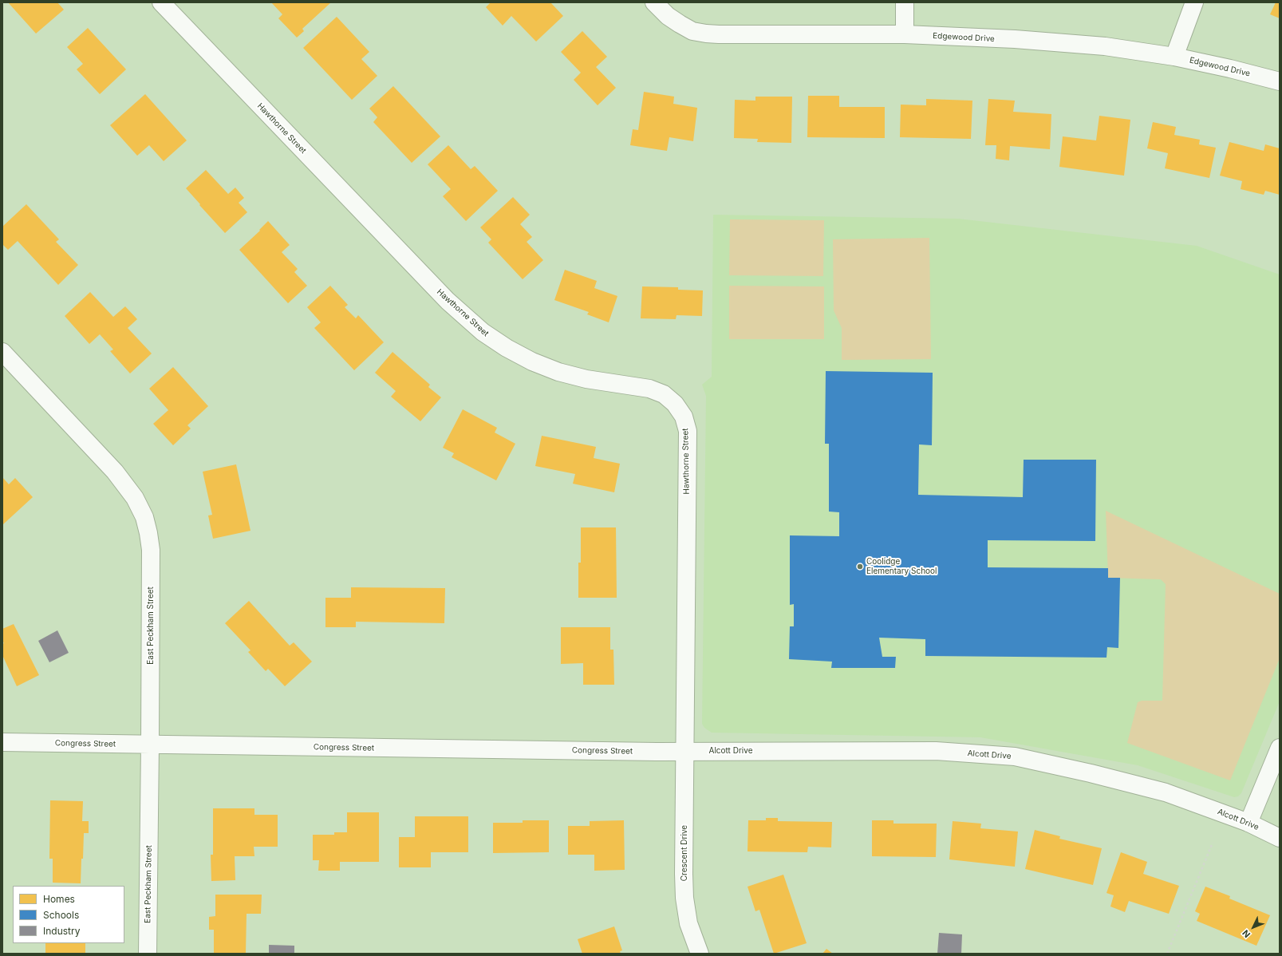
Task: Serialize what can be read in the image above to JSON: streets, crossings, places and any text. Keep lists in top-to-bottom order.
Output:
{
  "streets": {
    "street": [
      "Edgewood Drive",
      "Hawthorne Street",
      "East Peckham Street",
      "Congress Street",
      "Alcott Drive",
      "Crescent Drive"
    ]
  },
  "crossings": [
    ["Hawthorne Street", "Congress Street"],
    ["Hawthorne Street", "Alcott Drive"],
    ["Hawthorne Street", "Crescent Drive"],
    ["East Peckham Street", "Congress Street"],
    ["Congress Street", "Alcott Drive"],
    ["Congress Street", "Crescent Drive"],
    ["Alcott Drive", "Crescent Drive"]
  ],
  "places": ["Coolidge Elementary School"],
  "legend": ["Homes", "Schools", "Industry"],
  "north": "bottom left"
}
